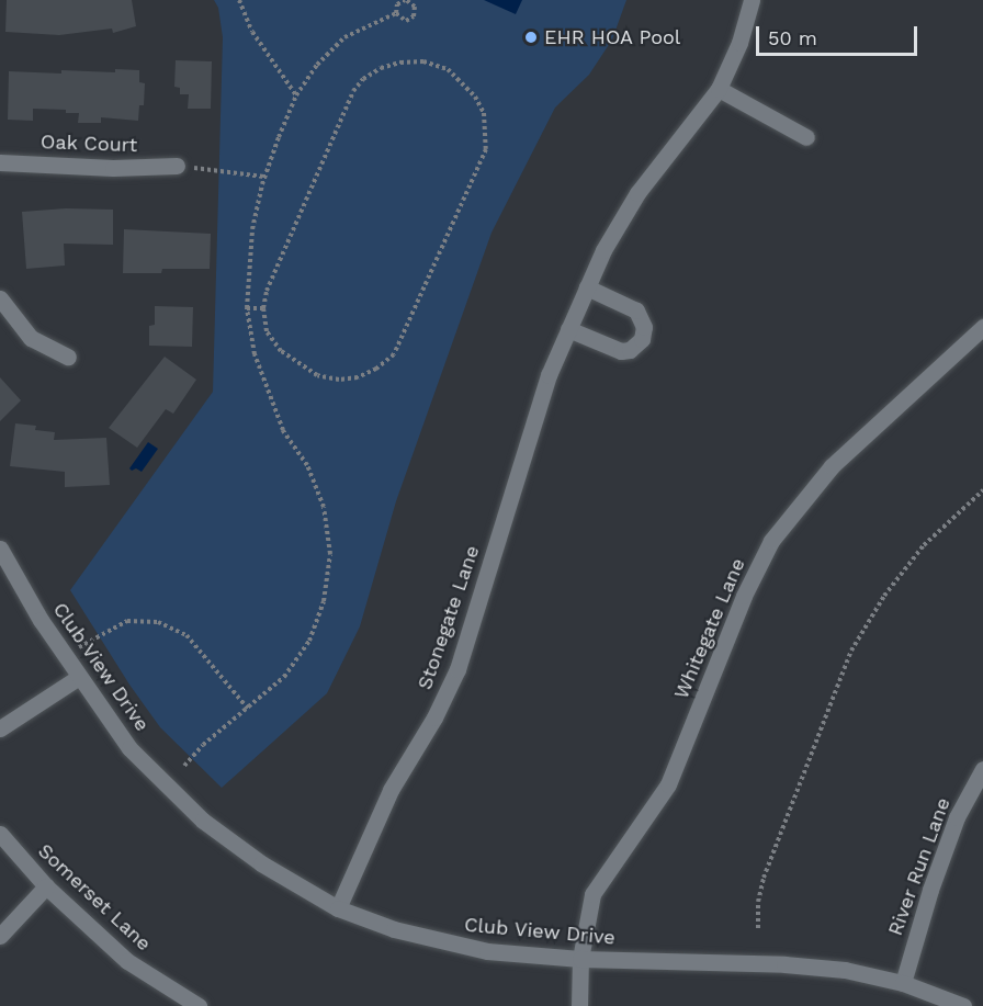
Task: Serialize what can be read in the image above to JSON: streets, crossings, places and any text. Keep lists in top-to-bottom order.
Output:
{
  "streets": {
    "street": [
      "Oak Court",
      "Stonegate Lane",
      "Whitegate Lane",
      "Club View Drive",
      "River Run Lane",
      "Somerset Lane"
    ]
  },
  "crossings": [
    ["Stonegate Lane", "Club View Drive"],
    ["Whitegate Lane", "Club View Drive"],
    ["Club View Drive", "River Run Lane"]
  ],
  "places": ["EHR HOA Pool"],
  "scale_bar": "50 m"
}
